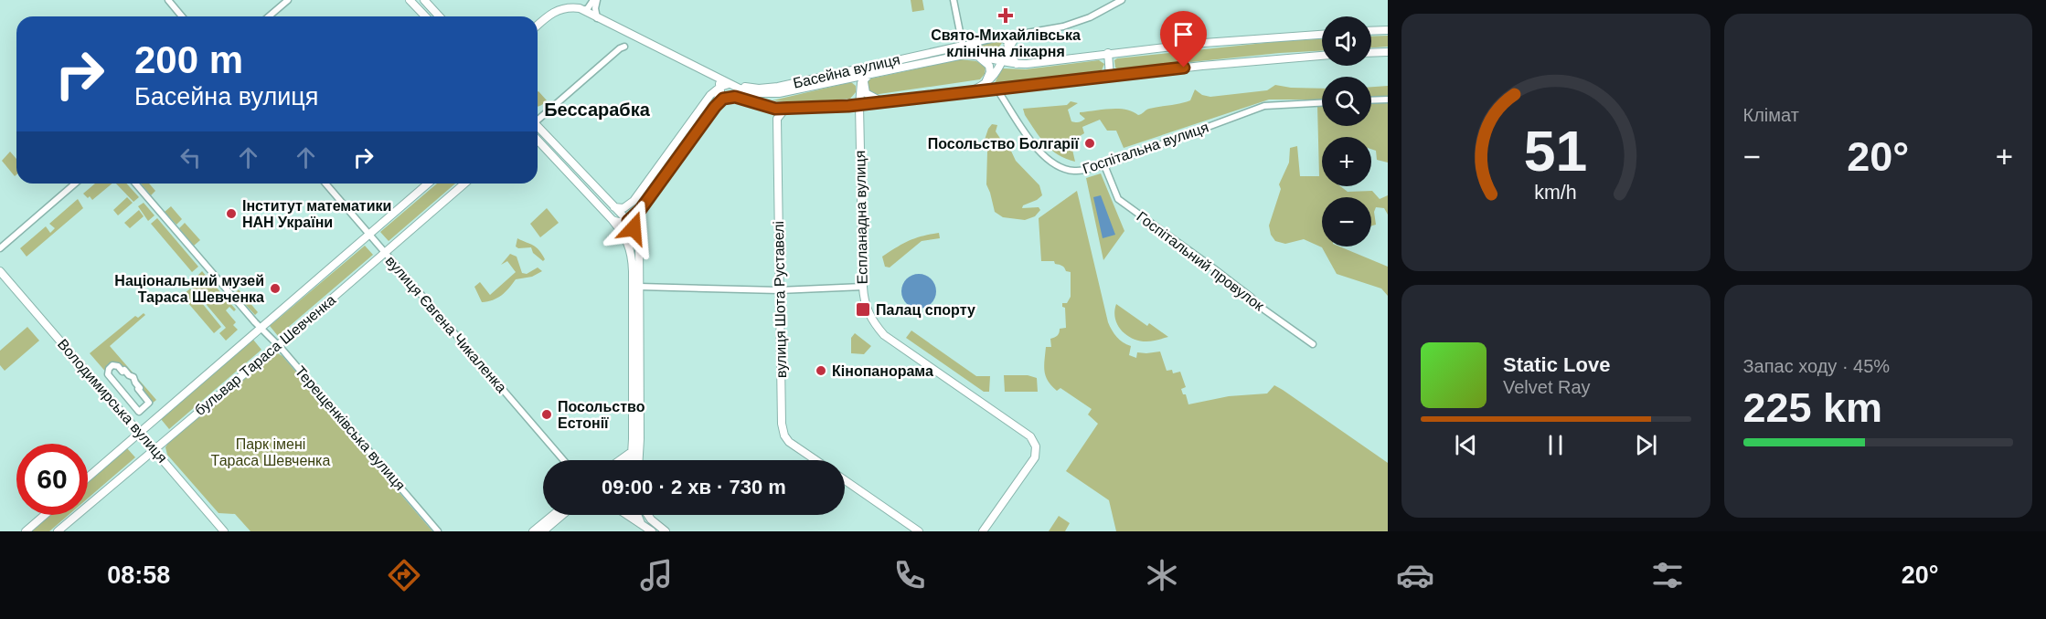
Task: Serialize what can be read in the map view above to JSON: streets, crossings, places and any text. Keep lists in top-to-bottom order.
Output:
{
  "streets": {
    "main road": [
      "Басейна вулиця",
      "Еспланадна вулиця",
      "вулиця Шота Руставелі",
      "бульвар Тараса Шевченка",
      "Володимирська вулиця"
    ],
    "street": [
      "Госпітальна вулиця",
      "Госпітальний провулок",
      "вулиця Євгена Чикаленка",
      "Терещенківська вулиця"
    ]
  },
  "crossings": [
    ["Басейна вулиця", "Госпітальна вулиця"],
    ["Басейна вулиця", "Еспланадна вулиця"],
    ["Басейна вулиця", "вулиця Шота Руставелі"],
    ["Госпітальна вулиця", "Госпітальний провулок"],
    ["вулиця Євгена Чикаленка", "бульвар Тараса Шевченка"],
    ["бульвар Тараса Шевченка", "Володимирська вулиця"],
    ["бульвар Тараса Шевченка", "Терещенківська вулиця"]
  ],
  "districts": ["Бессарабка"],
  "parks": ["Парк імені Тараса Шевченка"],
  "places": {
    "health": ["Свято-Михайлівська клінічна лікарня"],
    "other": [
      "Посольство Болгарії",
      "Інститут математики НАН України",
      "Національний музей Тараса Шевченка",
      "Кінопанорама",
      "Посольство Естонії"
    ],
    "transit": ["Палац спорту"]
  },
  "page": {
    "tile": [
      "Клімат",
      ["Запас ходу · 45%", "225 km"]
    ],
    "map_buttons": ["+", "−"],
    "turn": ["200 m", "Басейна вулиця"],
    "heat": ["−", "20°", "+"],
    "song": ["Static Love", "Velvet Ray"],
    "limit": "60",
    "trip": "09:00 · 2 хв · 730 m",
    "tabs": ["08:58", "20°"],
    "gauge": ["51", "km/h"]
  }
}
